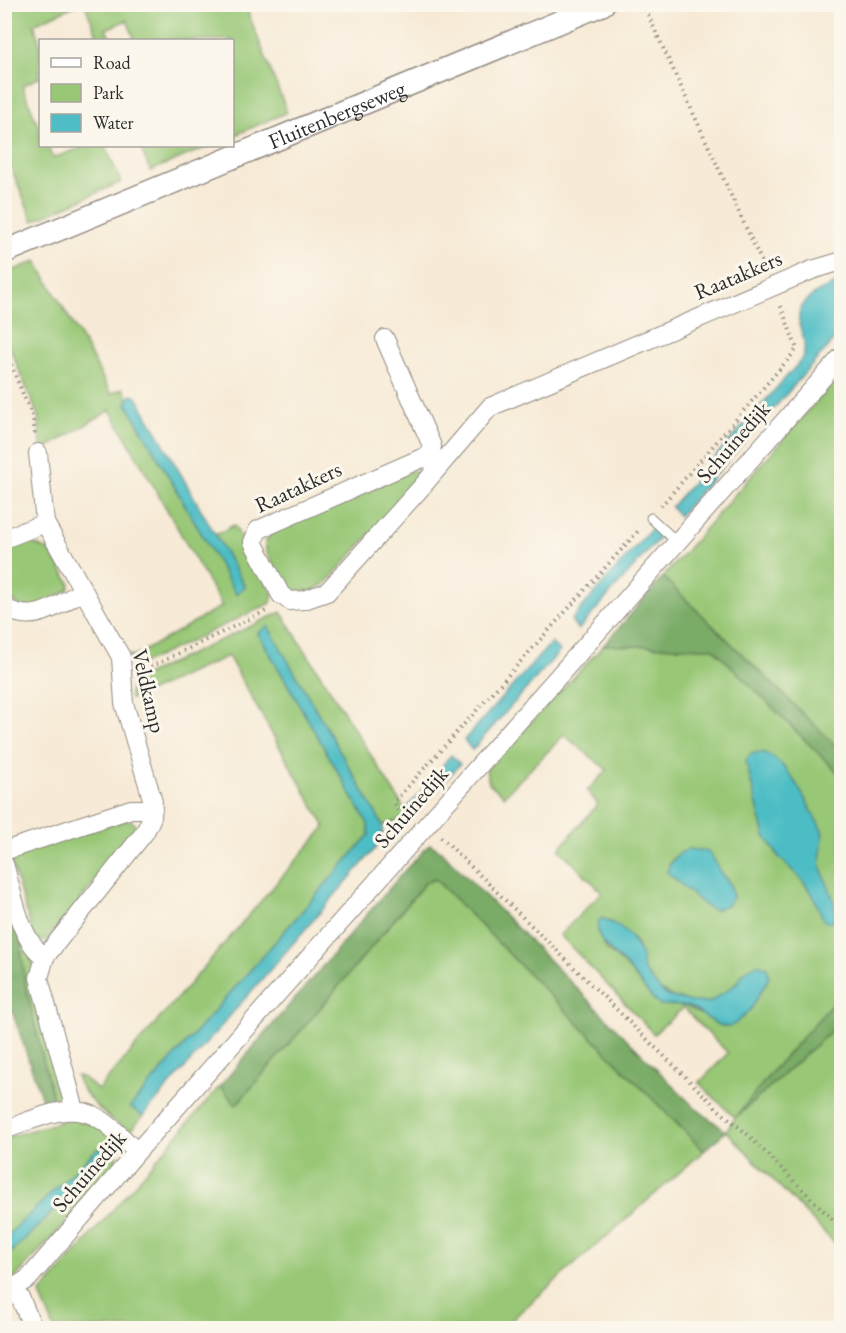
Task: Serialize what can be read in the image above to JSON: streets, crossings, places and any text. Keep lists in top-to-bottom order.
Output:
{
  "streets": {
    "street": [
      "Fluitenbergseweg",
      "Raatakkers",
      "Schuinedijk",
      "Veldkamp"
    ]
  },
  "legend": ["Road", "Park", "Water"]
}
